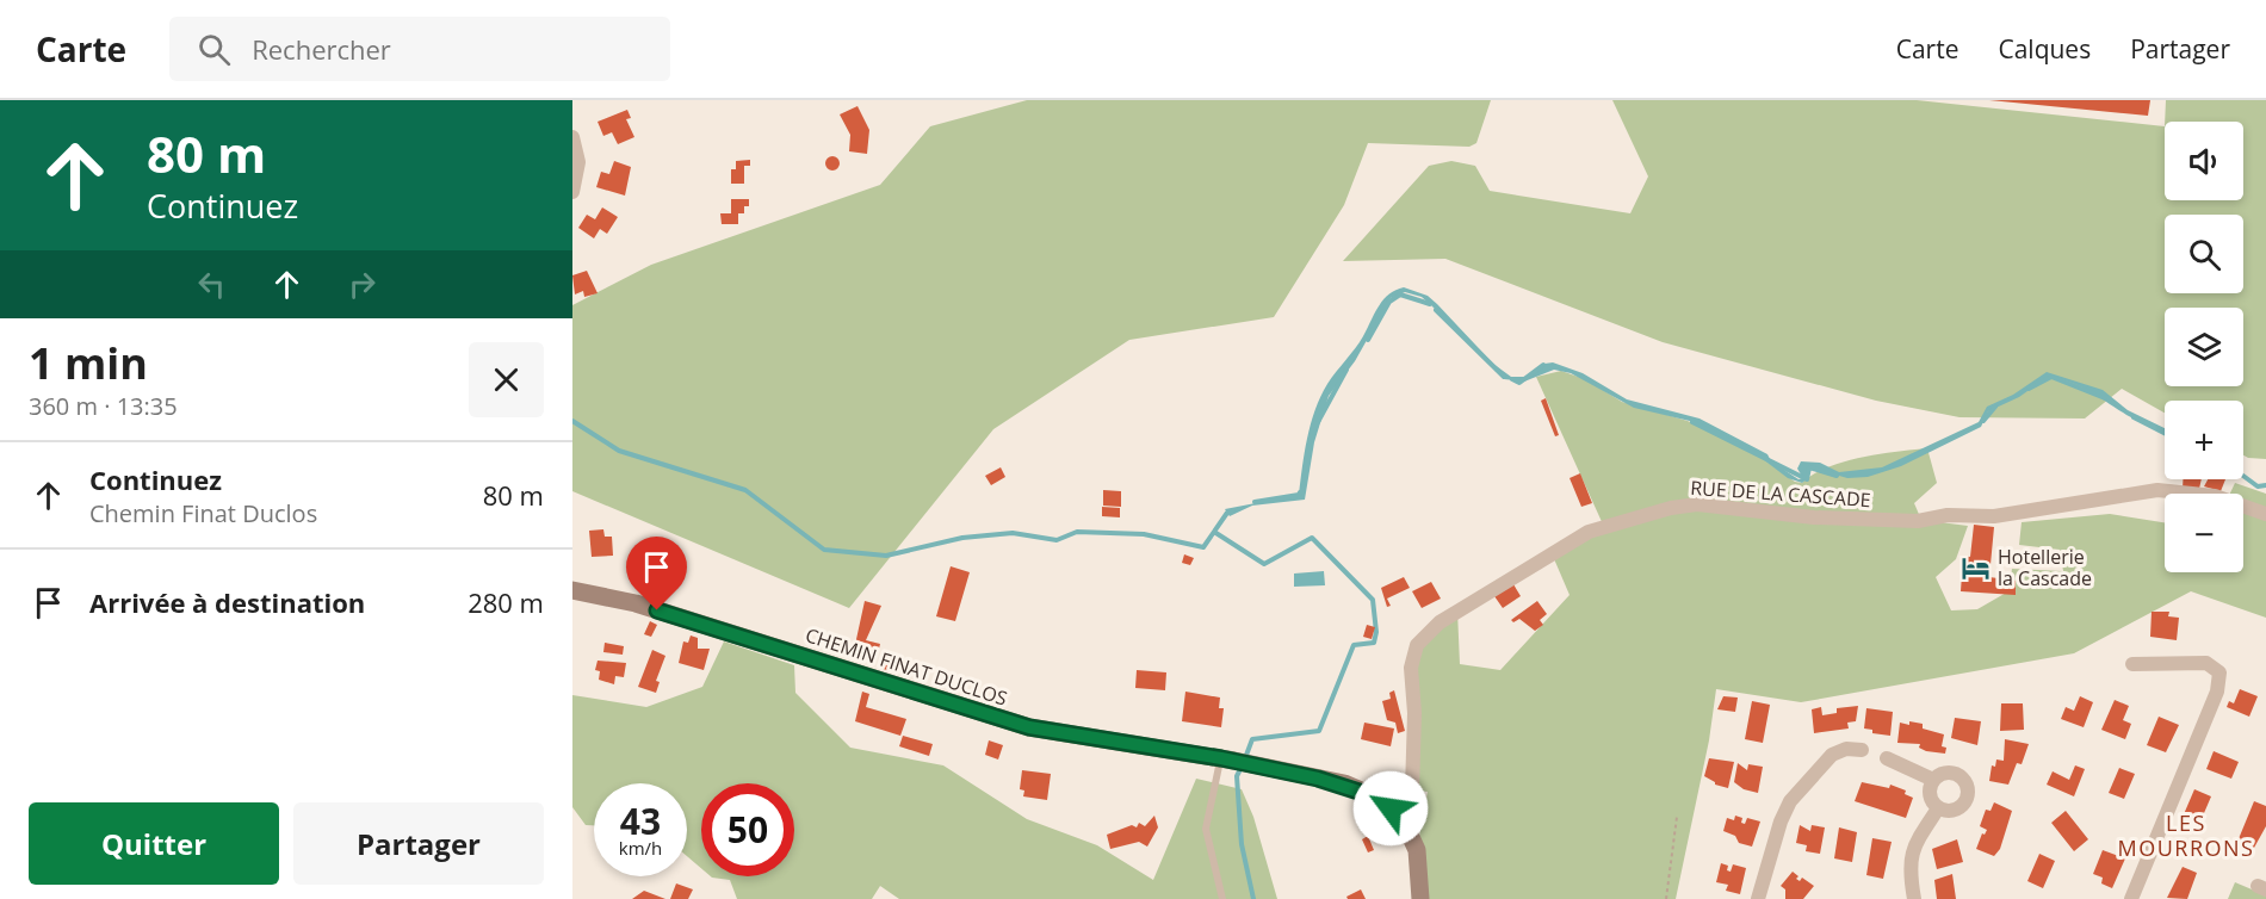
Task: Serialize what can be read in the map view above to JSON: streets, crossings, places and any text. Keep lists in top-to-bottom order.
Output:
{
  "streets": {
    "main road": ["CHEMIN FINAT DUCLOS"],
    "street": ["RUE DE LA CASCADE"]
  },
  "crossings": [
    ["RUE DE LA CASCADE", "CHEMIN FINAT DUCLOS"]
  ],
  "districts": ["LES MOURRONS"],
  "places": {
    "hotel": ["Hotellerie la Cascade"]
  },
  "page": {
    "header": "Carte",
    "search": "Rechercher",
    "nav": ["Carte", "Calques", "Partager"],
    "turn": ["80 m", "Continuez"],
    "map_buttons": ["+", "−"],
    "heading": ["1 min", "360 m · 13:35"],
    "list": [
      {
        "name": "Continuez",
        "note": "Chemin Finat Duclos",
        "value": "80 m"
      },
      {
        "name": "Arrivée à destination",
        "value": "280 m"
      }
    ],
    "speed": "43 km/h",
    "limit": "50",
    "buttons": ["Quitter", "Partager"]
  }
}
